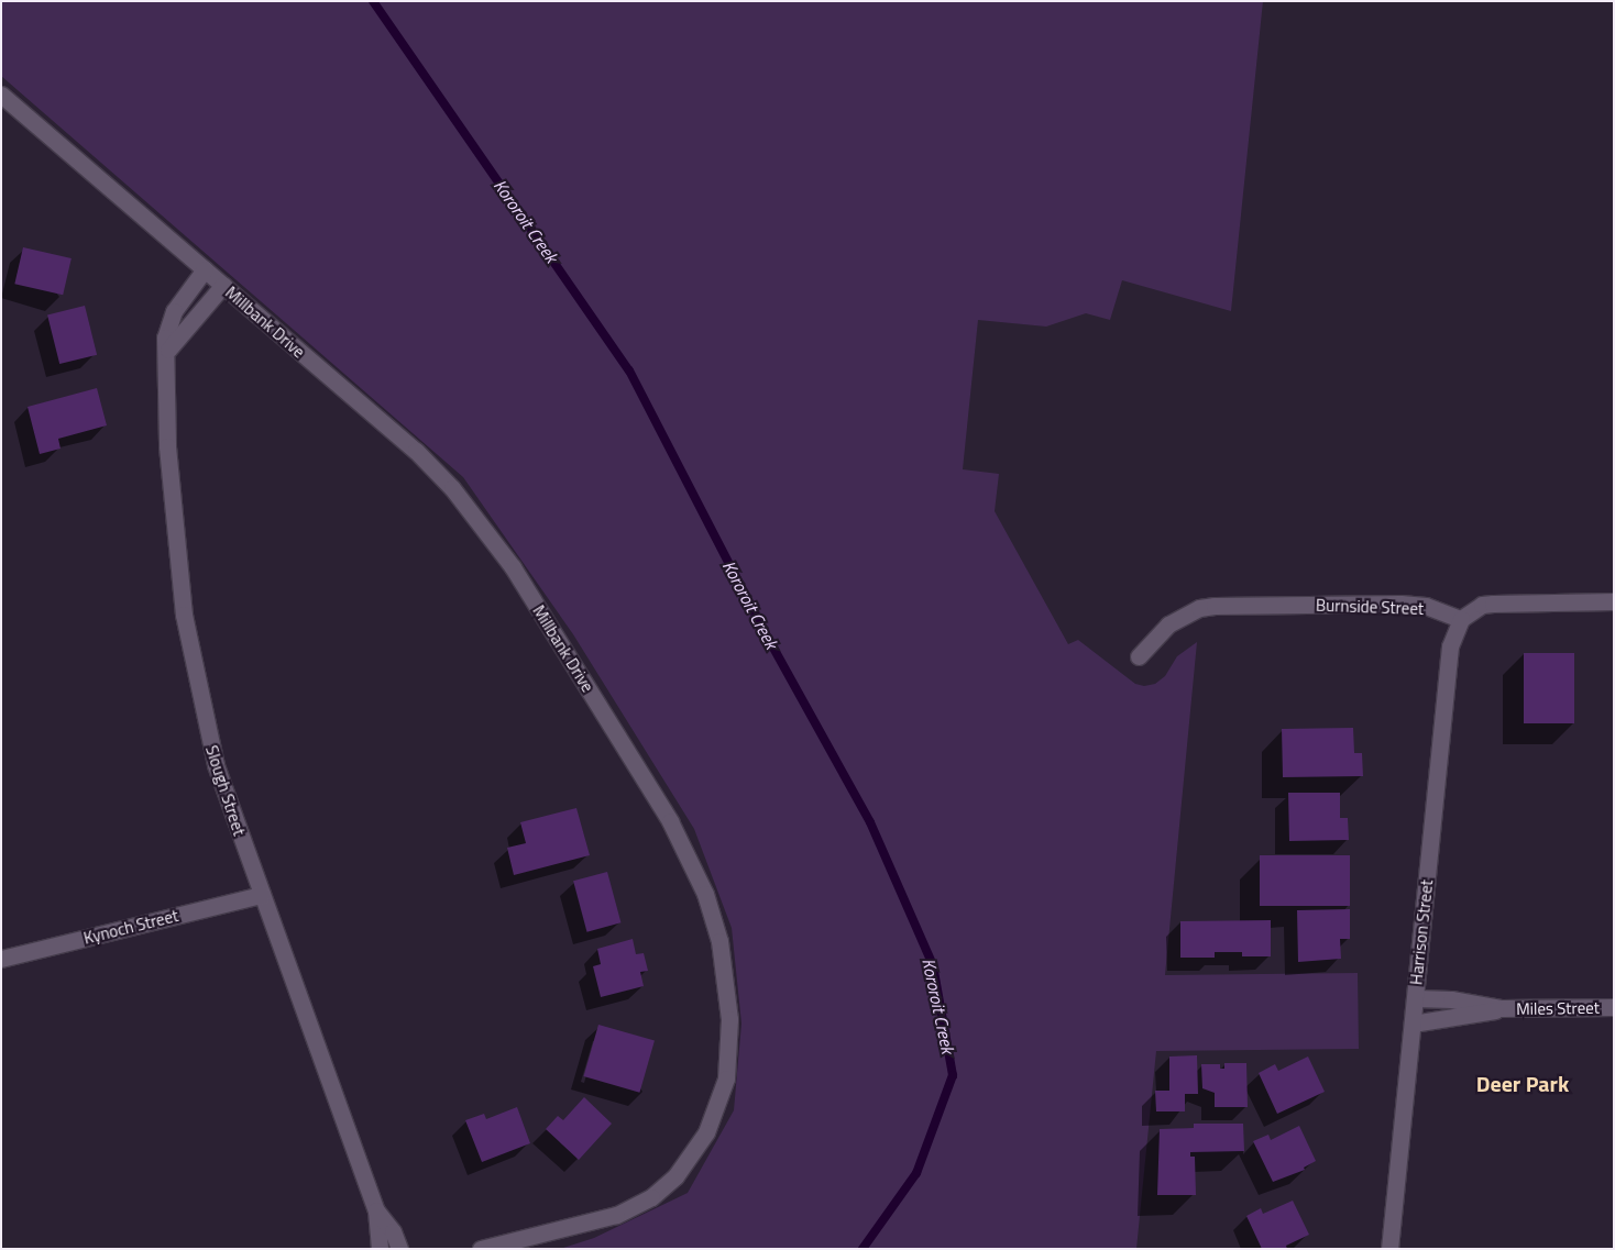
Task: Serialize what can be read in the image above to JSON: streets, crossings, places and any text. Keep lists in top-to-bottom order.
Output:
{
  "streets": {
    "street": [
      "Millbank Drive",
      "Burnside Street",
      "Slough Street",
      "Kynoch Street",
      "Harrison Street",
      "Miles Street"
    ]
  },
  "crossings": [
    ["Millbank Drive", "Slough Street"],
    ["Burnside Street", "Harrison Street"],
    ["Slough Street", "Kynoch Street"],
    ["Harrison Street", "Miles Street"]
  ],
  "districts": ["Deer Park"],
  "water": ["Kororoit Creek"]
}
